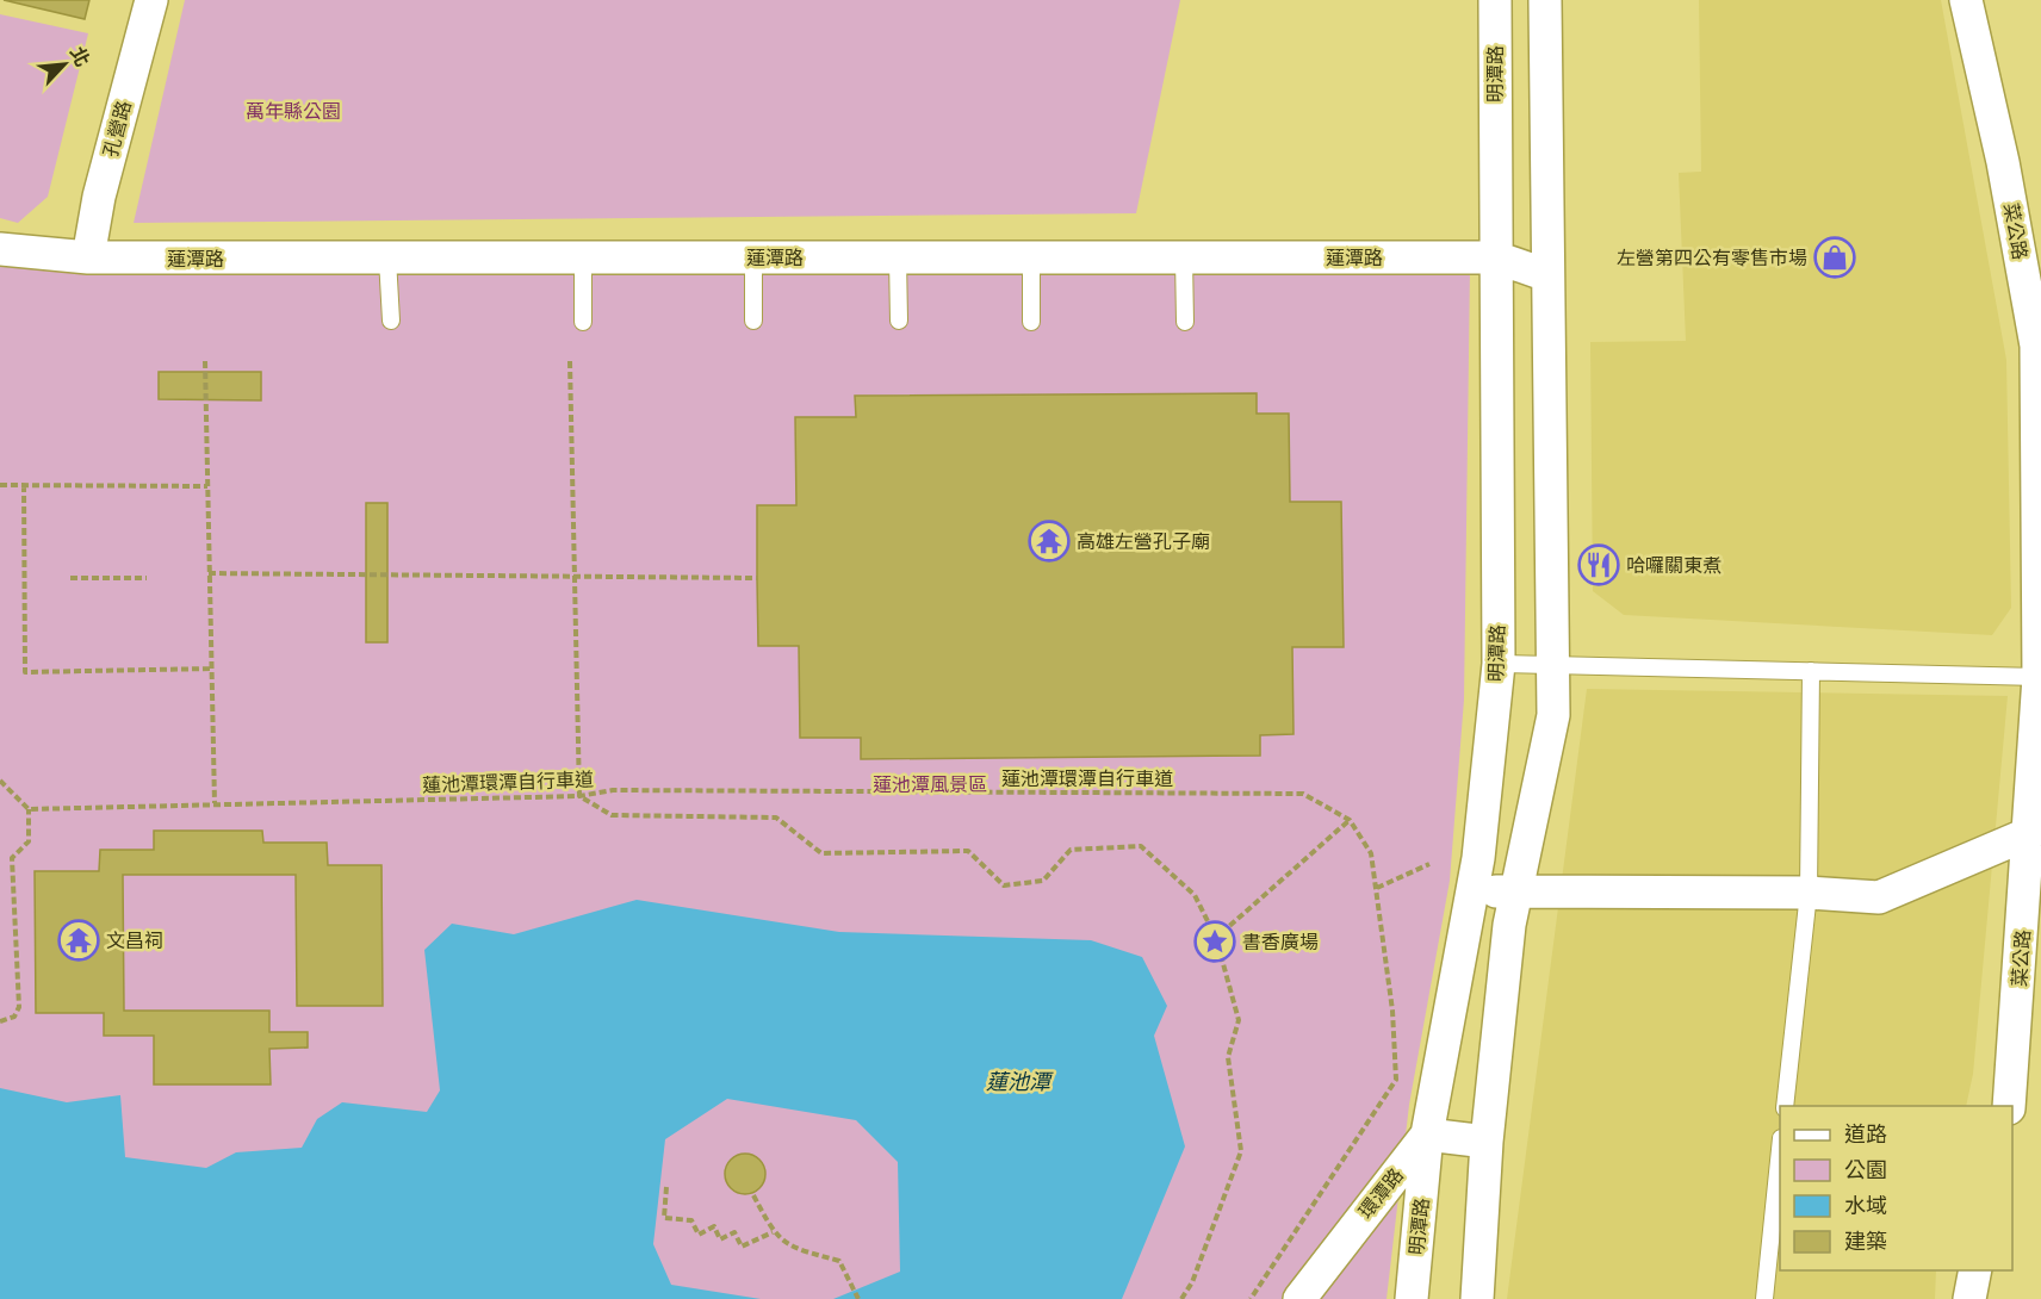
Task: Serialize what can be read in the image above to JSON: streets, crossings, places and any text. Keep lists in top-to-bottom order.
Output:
{
  "streets": {
    "street": [
      "明潭路",
      "孔營路",
      "菜公路",
      "蓮潭路",
      "環潭路"
    ],
    "path": ["蓮池潭環潭自行車道"]
  },
  "crossings": [
    ["明潭路", "蓮潭路"],
    ["明潭路", "環潭路"],
    ["孔營路", "蓮潭路"]
  ],
  "water": ["蓮池潭"],
  "parks": ["萬年縣公園", "蓮池潭風景區"],
  "places": {
    "shop": ["左營第四公有零售市場"],
    "temple": ["高雄左營孔子廟", "文昌祠"],
    "restaurant": ["哈囉關東煮"],
    "place": ["書香廣場"]
  },
  "legend": [
    "道路",
    "公園",
    "水域",
    "建築"
  ],
  "north": "top right"
}
